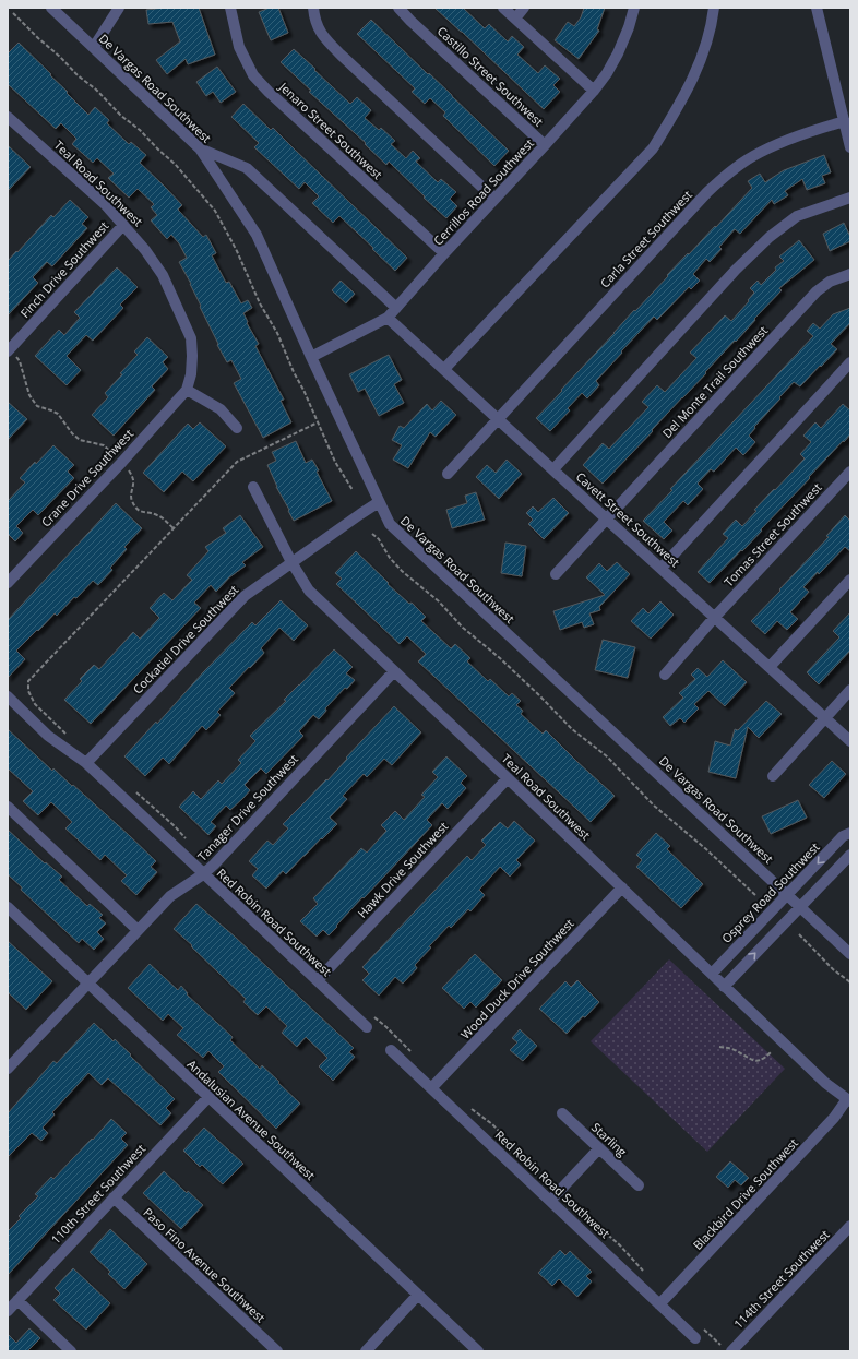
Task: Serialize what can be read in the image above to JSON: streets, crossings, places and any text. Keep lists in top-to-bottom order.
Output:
{
  "streets": {
    "street": [
      "Castillo Street Southwest",
      "De Vargas Road Southwest",
      "Jenaro Street Southwest",
      "Teal Road Southwest",
      "Cerrillos Road Southwest",
      "Carla Street Southwest",
      "Finch Drive Southwest",
      "Del Monte Trail Southwest",
      "Crane Drive Southwest",
      "Cavett Street Southwest",
      "Tomas Street Southwest",
      "Cockatiel Drive Southwest",
      "Tanager Drive Southwest",
      "Hawk Drive Southwest",
      "Osprey Road Southwest",
      "Red Robin Road Southwest",
      "Wood Duck Drive Southwest",
      "Andalusian Avenue Southwest",
      "Starling",
      "110th Street Southwest",
      "Blackbird Drive Southwest",
      "Paso Fino Avenue Southwest",
      "114th Street Southwest"
    ]
  },
  "crossings": [
    ["Castillo Street Southwest", "Cerrillos Road Southwest"],
    ["De Vargas Road Southwest", "Cerrillos Road Southwest"],
    ["De Vargas Road Southwest", "Cockatiel Drive Southwest"],
    ["De Vargas Road Southwest", "Osprey Road Southwest"],
    ["Jenaro Street Southwest", "Cerrillos Road Southwest"],
    ["Teal Road Southwest", "Finch Drive Southwest"],
    ["Teal Road Southwest", "Crane Drive Southwest"],
    ["Teal Road Southwest", "Cockatiel Drive Southwest"],
    ["Teal Road Southwest", "Tanager Drive Southwest"],
    ["Teal Road Southwest", "Hawk Drive Southwest"],
    ["Teal Road Southwest", "Osprey Road Southwest"],
    ["Teal Road Southwest", "Wood Duck Drive Southwest"],
    ["Teal Road Southwest", "Blackbird Drive Southwest"],
    ["Cerrillos Road Southwest", "Cavett Street Southwest"],
    ["Carla Street Southwest", "Cavett Street Southwest"],
    ["Del Monte Trail Southwest", "Cavett Street Southwest"],
    ["Cavett Street Southwest", "Tomas Street Southwest"],
    ["Cockatiel Drive Southwest", "Red Robin Road Southwest"],
    ["Tanager Drive Southwest", "Red Robin Road Southwest"],
    ["Tanager Drive Southwest", "Andalusian Avenue Southwest"],
    ["Hawk Drive Southwest", "Red Robin Road Southwest"],
    ["Red Robin Road Southwest", "Wood Duck Drive Southwest"],
    ["Red Robin Road Southwest", "Blackbird Drive Southwest"],
    ["Andalusian Avenue Southwest", "110th Street Southwest"],
    ["110th Street Southwest", "Paso Fino Avenue Southwest"]
  ]
}
